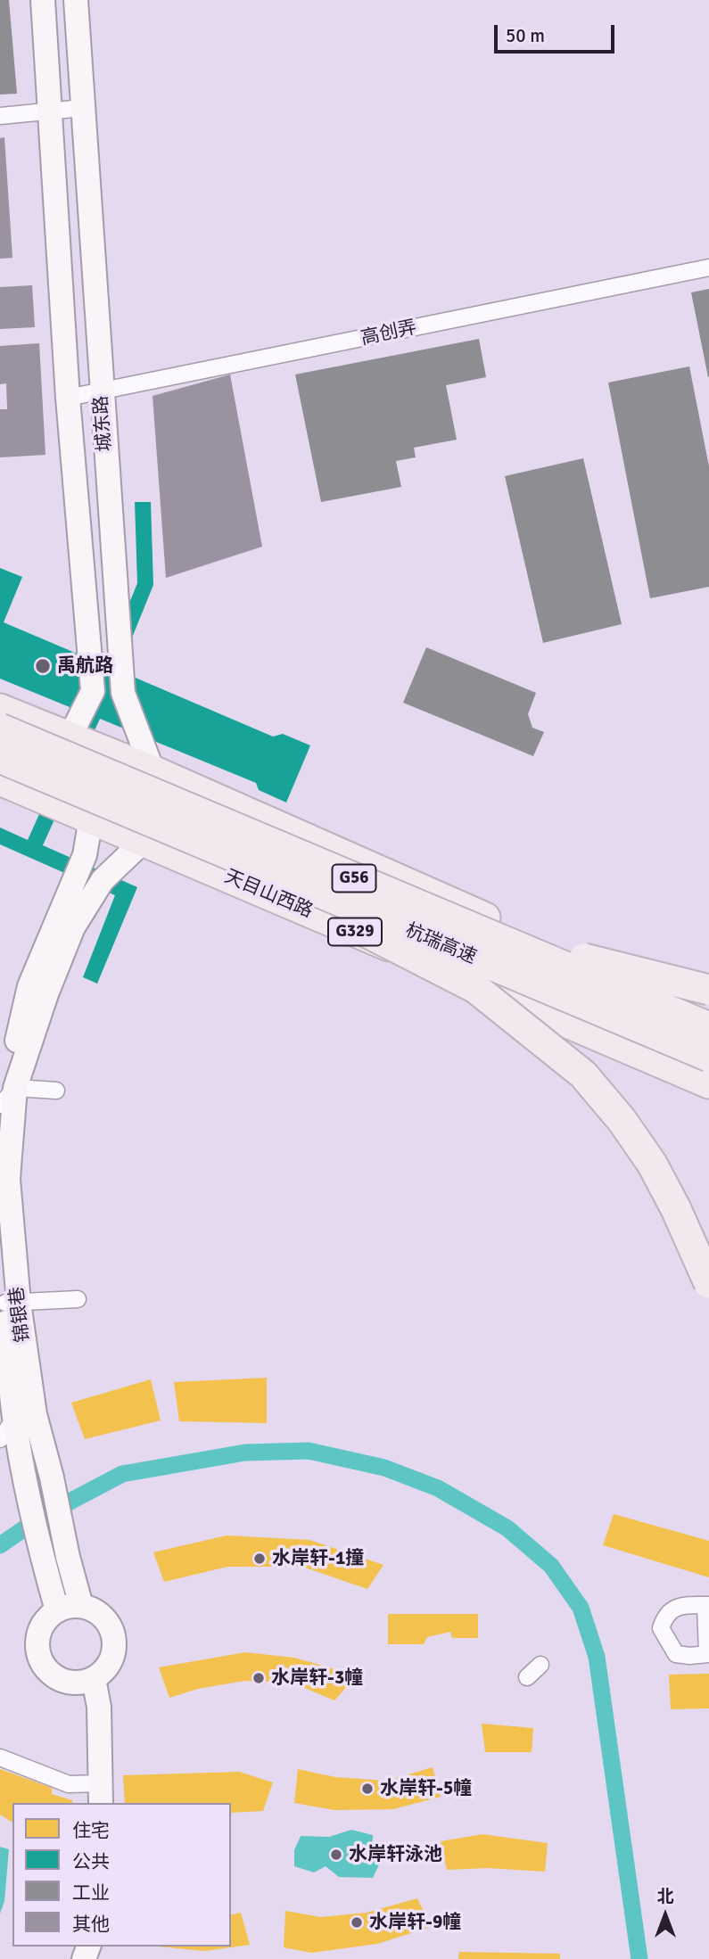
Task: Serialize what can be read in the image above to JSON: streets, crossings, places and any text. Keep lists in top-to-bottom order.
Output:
{
  "streets": {
    "highway": [
      "G56",
      "天目山西路",
      "G329",
      "杭瑞高速"
    ],
    "street": ["高创弄", "城东路", "锦银巷"]
  },
  "crossings": [
    ["高创弄", "城东路"],
    ["城东路", "天目山西路"],
    ["城东路", "杭瑞高速"],
    ["城东路", "锦银巷"],
    ["天目山西路", "杭瑞高速"],
    ["天目山西路", "锦银巷"],
    ["杭瑞高速", "锦银巷"]
  ],
  "places": [
    "禹航路",
    "水岸轩-1撞",
    "水岸轩-3幢",
    "水岸轩-5幢",
    "水岸轩泳池",
    "水岸轩-9幢"
  ],
  "legend": [
    "住宅",
    "公共",
    "工业",
    "其他"
  ],
  "scale_bar": "50 m",
  "north": "top"
}
